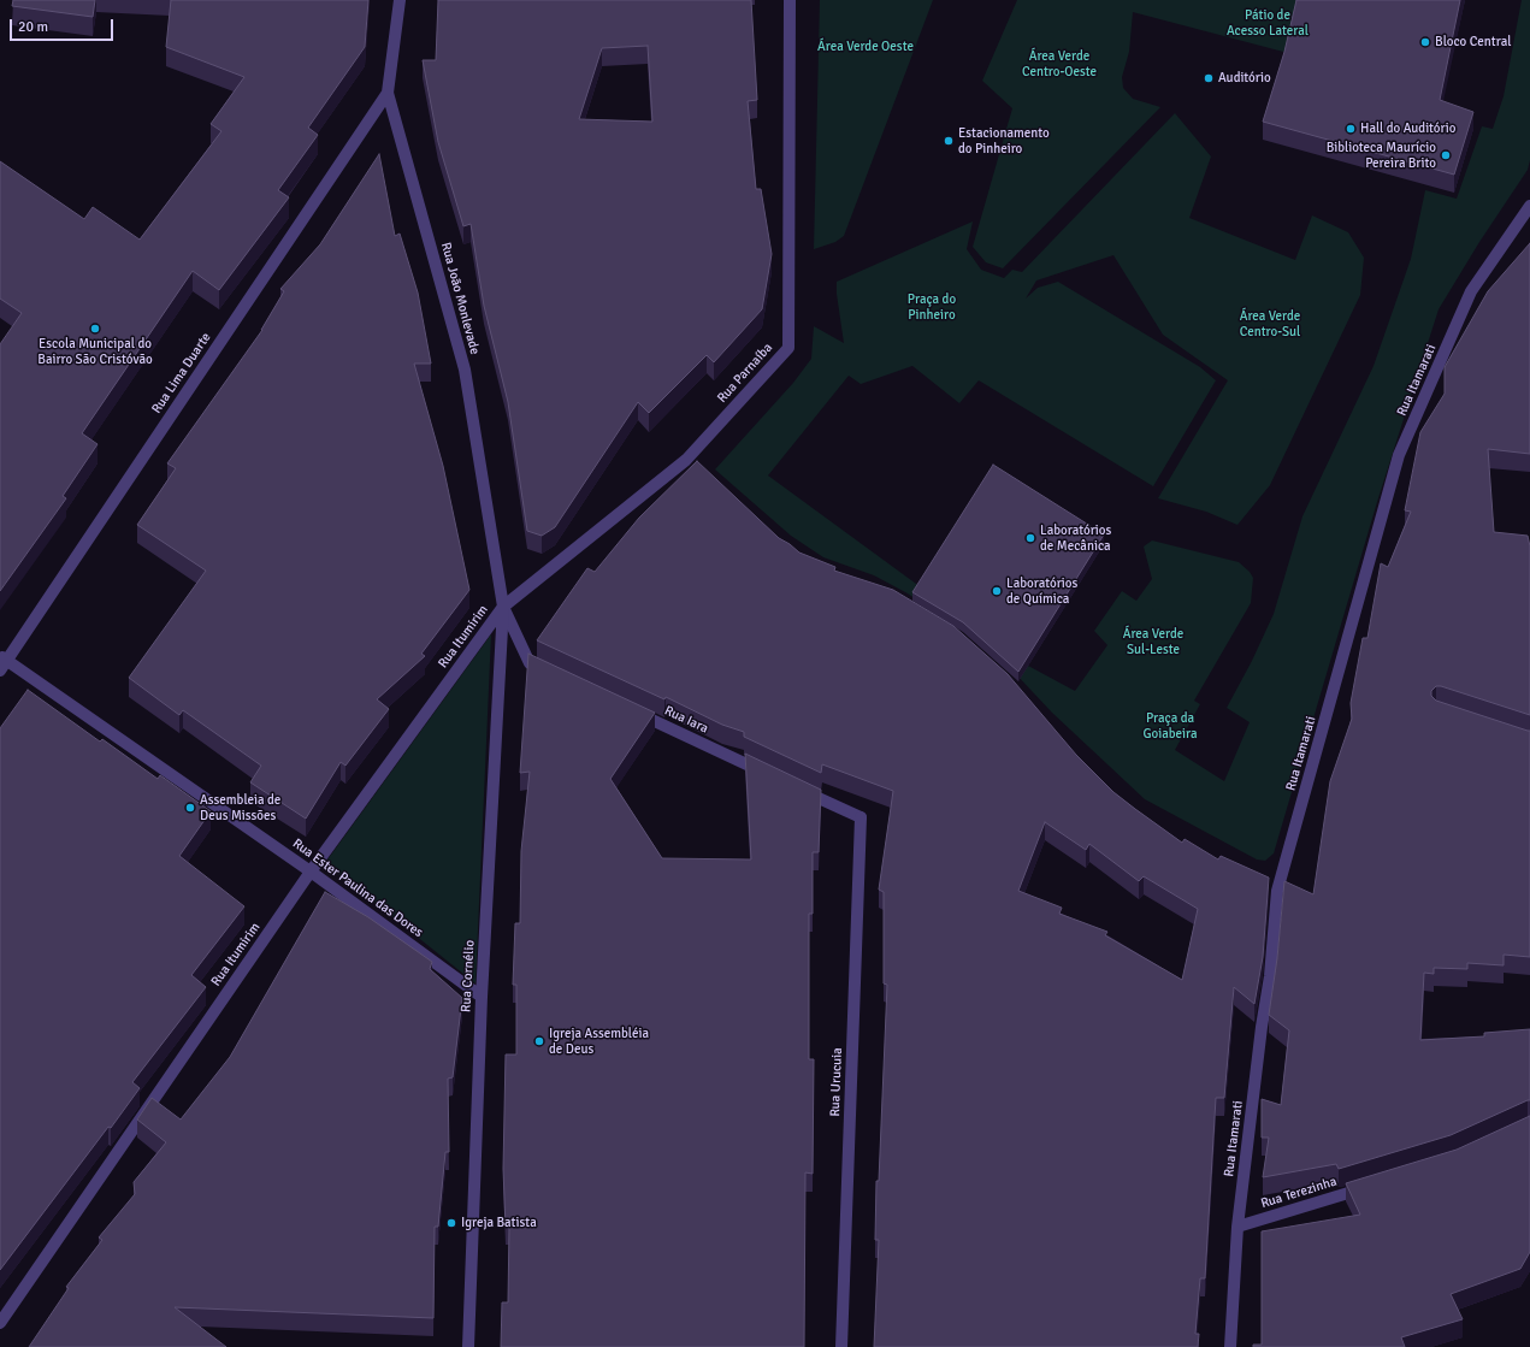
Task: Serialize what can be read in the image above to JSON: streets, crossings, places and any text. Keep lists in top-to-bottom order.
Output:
{
  "streets": {
    "street": [
      "Rua João Monlevade",
      "Rua Lima Duarte",
      "Rua Parnaíba",
      "Rua Itamarati",
      "Rua Itumirim",
      "Rua Iara",
      "Rua Ester Paulina das Dores",
      "Rua Cornélio",
      "Rua Urucuia",
      "Rua Terezinha"
    ]
  },
  "crossings": [
    ["Rua João Monlevade", "Rua Lima Duarte"],
    ["Rua João Monlevade", "Rua Parnaíba"],
    ["Rua João Monlevade", "Rua Itumirim"],
    ["Rua João Monlevade", "Rua Cornélio"],
    ["Rua Lima Duarte", "Rua Ester Paulina das Dores"],
    ["Rua Parnaíba", "Rua Itumirim"],
    ["Rua Parnaíba", "Rua Cornélio"],
    ["Rua Itamarati", "Rua Terezinha"],
    ["Rua Itumirim", "Rua Ester Paulina das Dores"],
    ["Rua Itumirim", "Rua Cornélio"],
    ["Rua Ester Paulina das Dores", "Rua Cornélio"]
  ],
  "parks": [
    "Pátio de Acesso Lateral",
    "Área Verde Oeste",
    "Área Verde Centro-Oeste",
    "Praça do Pinheiro",
    "Área Verde Centro-Sul",
    "Área Verde Sul-Leste",
    "Praça da Goiabeira"
  ],
  "places": [
    "Bloco Central",
    "Auditório",
    "Hall do Auditório",
    "Estacionamento do Pinheiro",
    "Biblioteca Maurício Pereira Brito",
    "Escola Municipal do Bairro São Cristóvão",
    "Laboratórios de Mecânica",
    "Laboratórios de Química",
    "Assembleia de Deus Missões",
    "Igreja Assembléia de Deus",
    "Igreja Batista"
  ],
  "scale_bar": "20 m"
}
